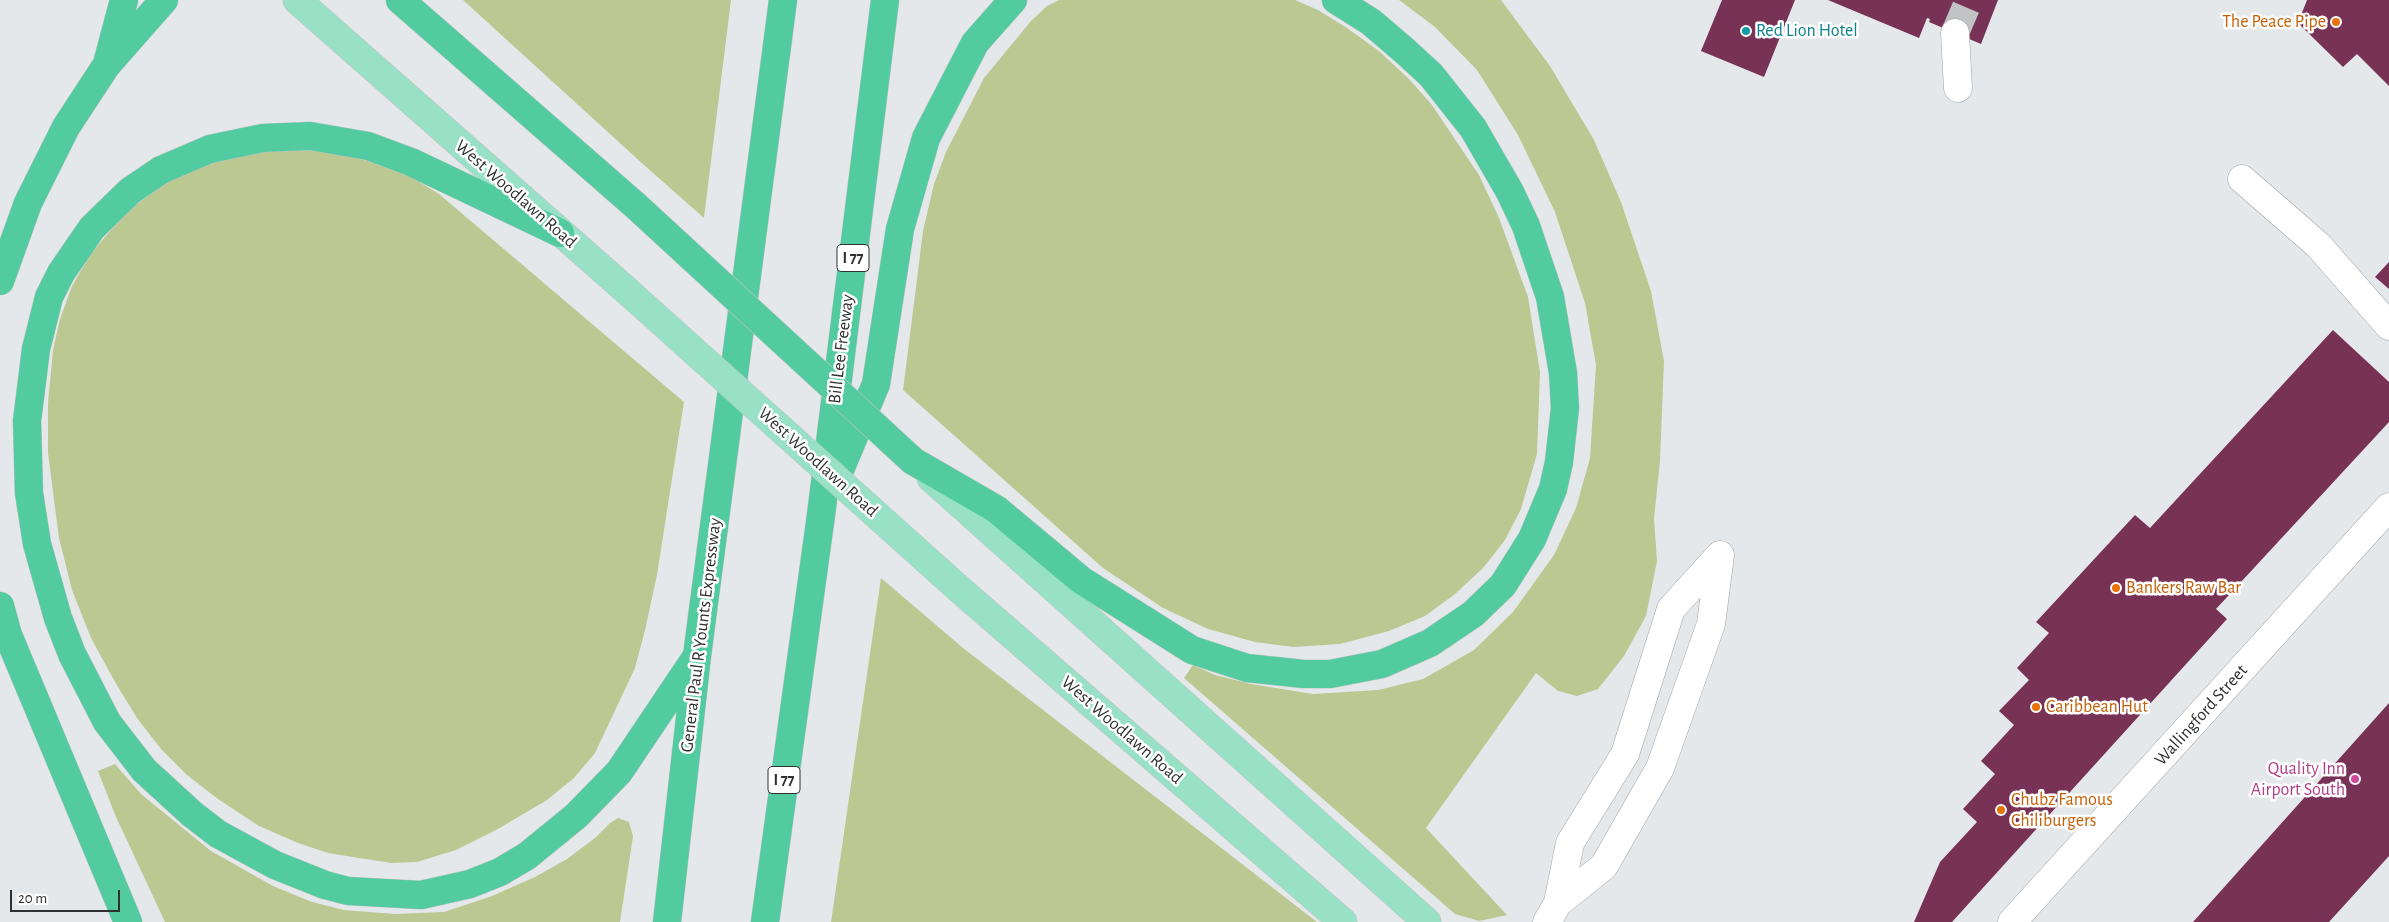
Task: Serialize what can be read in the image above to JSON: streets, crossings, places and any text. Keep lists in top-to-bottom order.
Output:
{
  "streets": {
    "highway": ["I 77", "Bill Lee Freeway", "General Paul R Younts Expressway"],
    "main road": ["West Woodlawn Road"],
    "street": ["Wallingford Street"]
  },
  "places": [
    "The Peace Pipe",
    "Red Lion Hotel",
    "Bankers Raw Bar",
    "Caribbean Hut",
    "Quality Inn Airport South",
    "Chubz Famous Chiliburgers"
  ],
  "scale_bar": "20 m"
}
